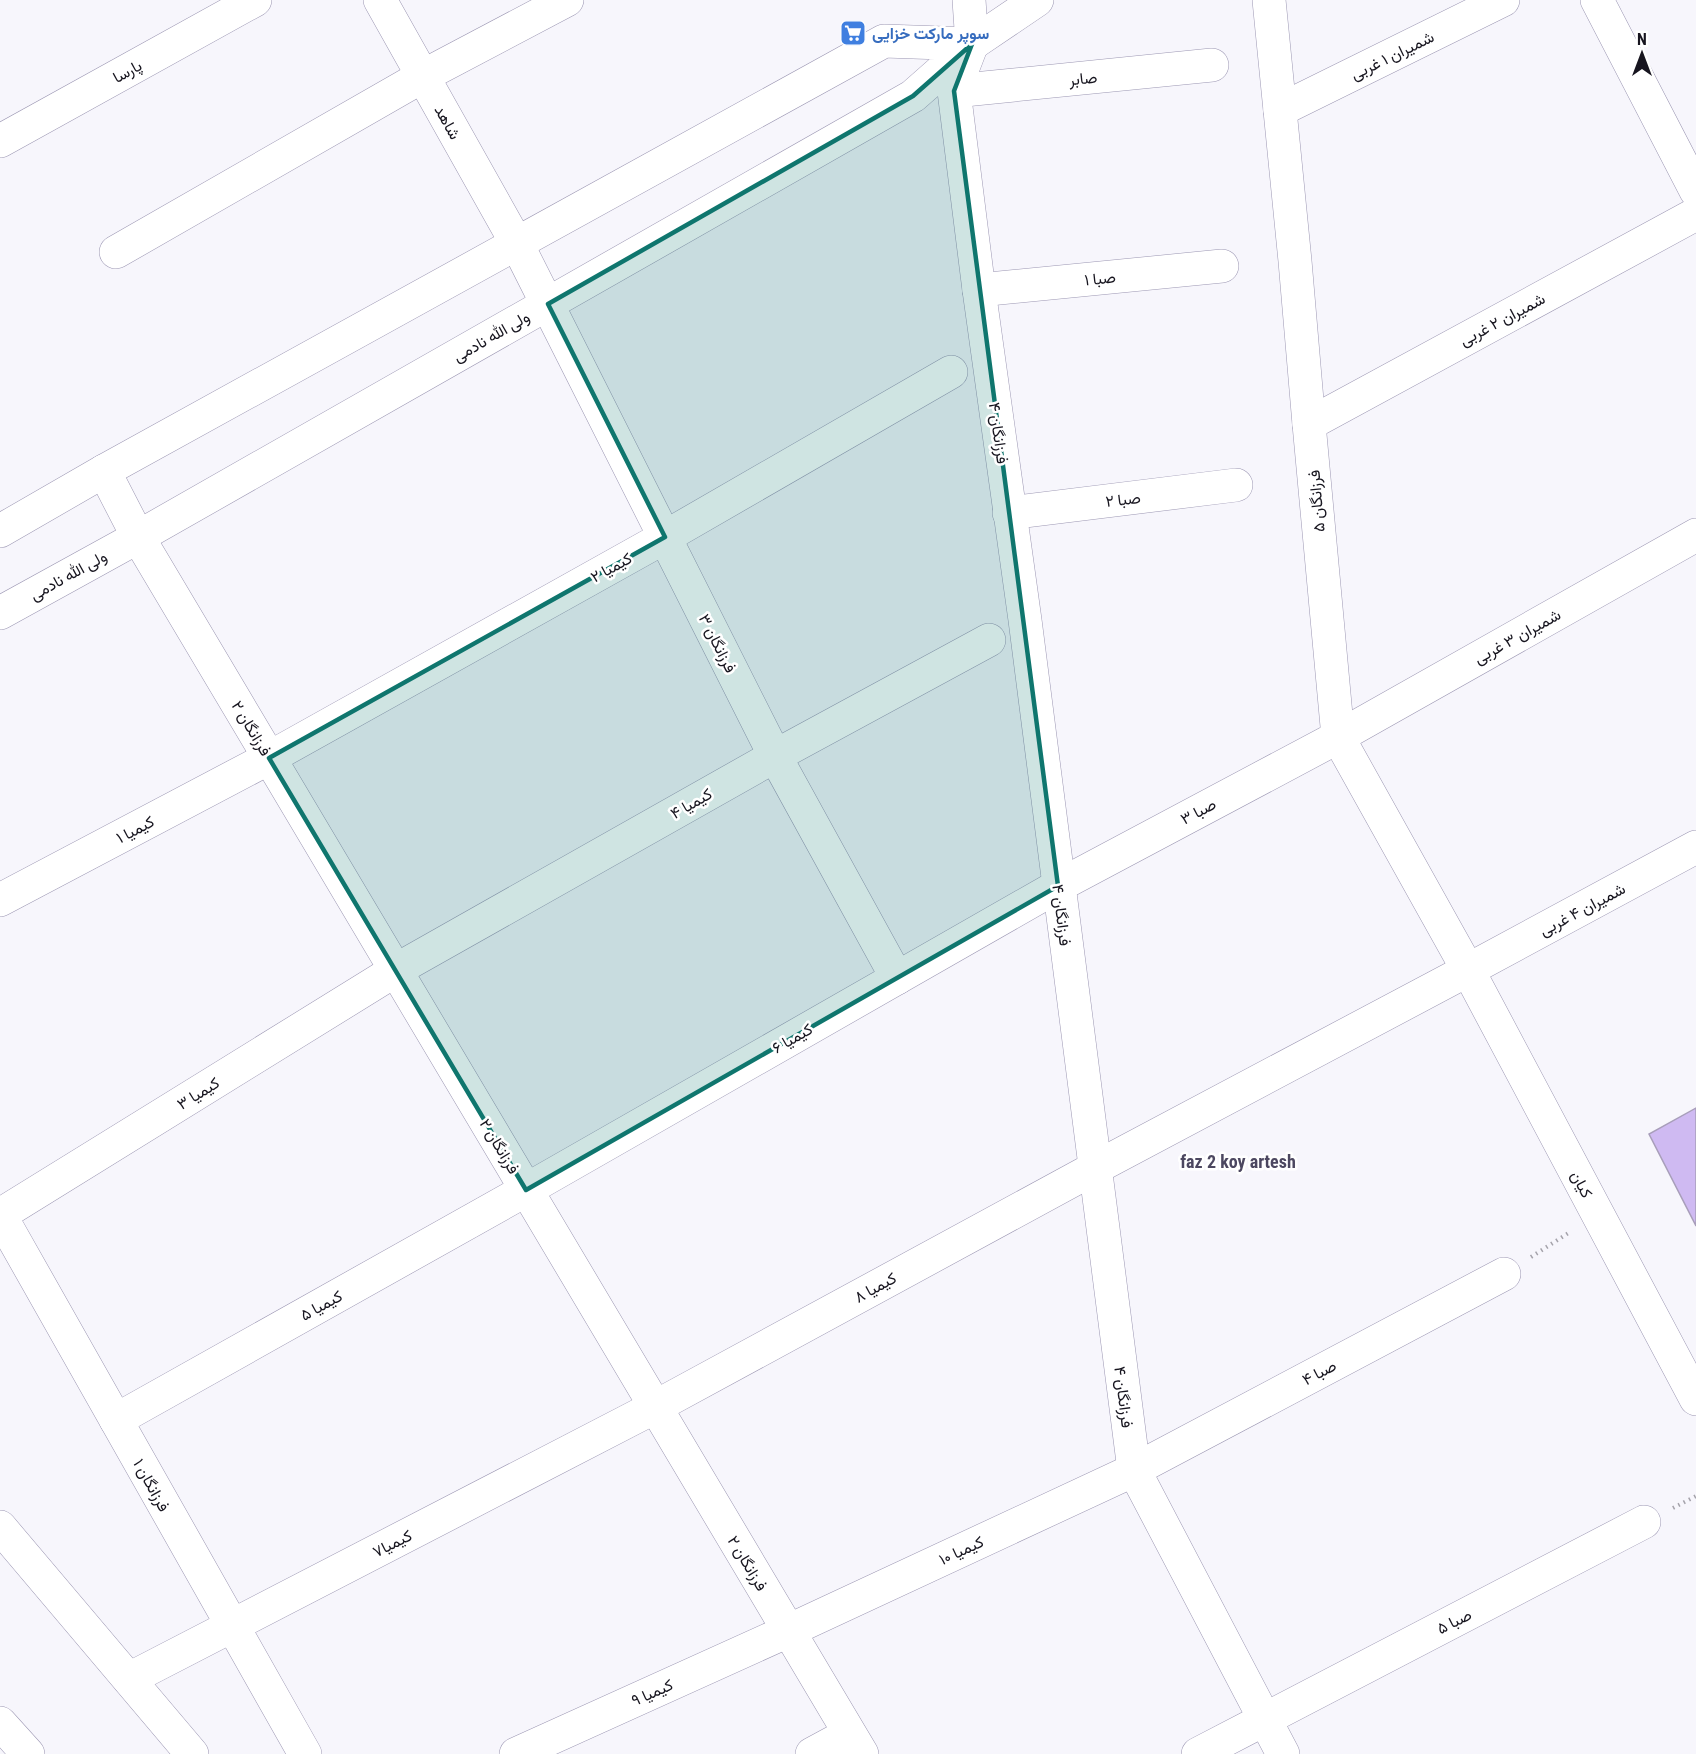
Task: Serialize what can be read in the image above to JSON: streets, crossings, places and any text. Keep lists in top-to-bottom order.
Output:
{
  "streets": {
    "street": [
      "شمیران ۱ غربی",
      "پارسا",
      "صابر",
      "شاهد",
      "صبا ۱",
      "شمیران ۲ غربی",
      "ولی الله نادمی",
      "فرزانگان ۴",
      "صبا ۲",
      "فرزانگان ۵",
      "کیمیا ۲",
      "شمیران ۳ غربی",
      "فرزانگان ۳",
      "فرزانگان ۲",
      "کیمیا ۴",
      "صبا ۳",
      "کیمیا ۱",
      "شمیران ۴ غربی",
      "کیمیا ۶",
      "کیمیا ۳",
      "کیان",
      "کیمیا ۸",
      "کیمیا ۵",
      "صبا ۴",
      "فرزانگان ۱",
      "کیمیا۷",
      "کیمیا ۱۰",
      "صبا ۵",
      "کیمیا ۹"
    ]
  },
  "crossings": [
    ["شمیران ۱ غربی", "فرزانگان ۵"],
    ["صابر", "فرزانگان ۴"],
    ["شاهد", "ولی الله نادمی"],
    ["شاهد", "فرزانگان ۳"],
    ["صبا ۱", "فرزانگان ۴"],
    ["شمیران ۲ غربی", "فرزانگان ۵"],
    ["ولی الله نادمی", "فرزانگان ۴"],
    ["ولی الله نادمی", "فرزانگان ۳"],
    ["ولی الله نادمی", "فرزانگان ۲"],
    ["فرزانگان ۴", "صبا ۲"],
    ["فرزانگان ۴", "صبا ۳"],
    ["فرزانگان ۴", "شمیران ۴ غربی"],
    ["فرزانگان ۴", "کیمیا ۶"],
    ["فرزانگان ۴", "کیمیا ۸"],
    ["فرزانگان ۴", "صبا ۴"],
    ["فرزانگان ۴", "کیمیا ۱۰"],
    ["فرزانگان ۴", "صبا ۵"],
    ["فرزانگان ۵", "شمیران ۳ غربی"],
    ["فرزانگان ۵", "صبا ۳"],
    ["فرزانگان ۵", "شمیران ۴ غربی"],
    ["فرزانگان ۵", "کیان"],
    ["کیمیا ۲", "فرزانگان ۳"],
    ["کیمیا ۲", "فرزانگان ۲"],
    ["کیمیا ۲", "کیمیا ۱"],
    ["شمیران ۳ غربی", "صبا ۳"],
    ["فرزانگان ۳", "کیمیا ۴"],
    ["فرزانگان ۳", "کیمیا ۶"],
    ["فرزانگان ۲", "کیمیا ۴"],
    ["فرزانگان ۲", "کیمیا ۱"],
    ["فرزانگان ۲", "کیمیا ۶"],
    ["فرزانگان ۲", "کیمیا ۳"],
    ["فرزانگان ۲", "کیمیا ۸"],
    ["فرزانگان ۲", "کیمیا ۵"],
    ["فرزانگان ۲", "کیمیا۷"],
    ["فرزانگان ۲", "کیمیا ۱۰"],
    ["فرزانگان ۲", "کیمیا ۹"],
    ["کیمیا ۴", "کیمیا ۳"],
    ["صبا ۳", "کیمیا ۶"],
    ["شمیران ۴ غربی", "کیان"],
    ["شمیران ۴ غربی", "کیمیا ۸"],
    ["کیمیا ۶", "کیمیا ۵"],
    ["کیمیا ۳", "فرزانگان ۱"],
    ["کیمیا ۸", "کیمیا۷"],
    ["کیمیا ۵", "فرزانگان ۱"],
    ["صبا ۴", "کیمیا ۱۰"],
    ["فرزانگان ۱", "کیمیا۷"],
    ["کیمیا ۱۰", "کیمیا ۹"]
  ],
  "districts": ["faz 2 koy artesh"],
  "places": {
    "supermarket": ["سوپر مارکت خزایی"]
  },
  "north": "top"
}
